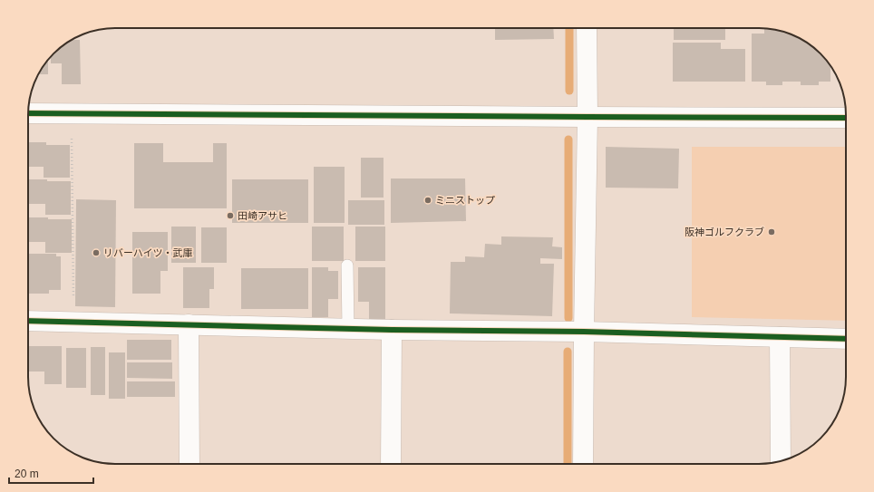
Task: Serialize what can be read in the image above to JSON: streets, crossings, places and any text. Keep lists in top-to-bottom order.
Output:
{
  "places": [
    "ミニストップ",
    "田崎アサヒ",
    "阪神ゴルフクラブ",
    "リバーハイツ・武庫"
  ],
  "scale_bar": "20 m"
}
